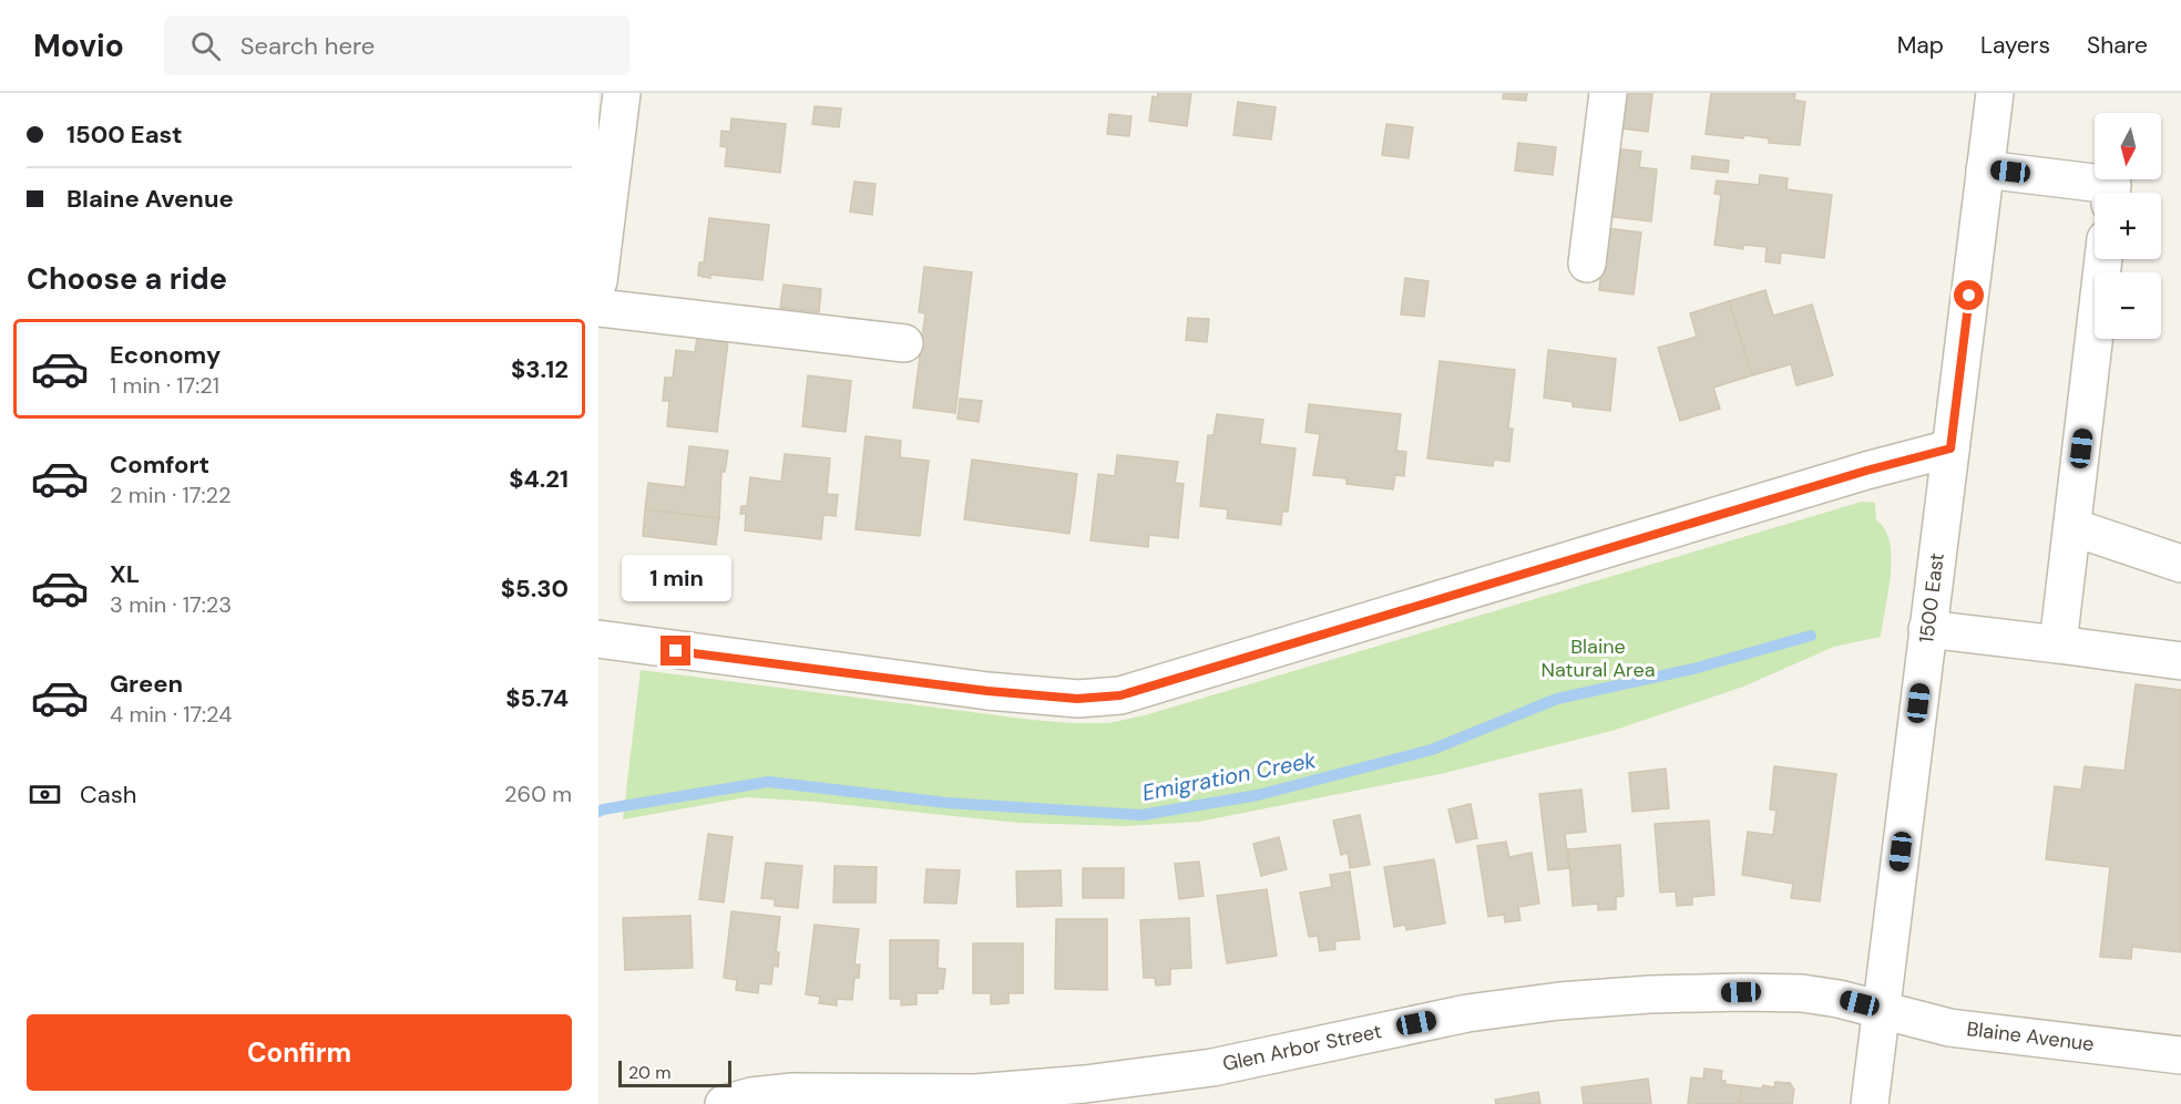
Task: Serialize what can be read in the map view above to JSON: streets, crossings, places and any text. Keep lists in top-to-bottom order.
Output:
{
  "streets": {
    "street": ["1500 East", "Blaine Avenue", "Glen Arbor Street"]
  },
  "crossings": [
    ["1500 East", "Blaine Avenue"],
    ["1500 East", "Glen Arbor Street"],
    ["Blaine Avenue", "Glen Arbor Street"]
  ],
  "water": ["Emigration Creek"],
  "parks": ["Blaine Natural Area"],
  "scale_bar": "20 m",
  "north": "bottom",
  "page": {
    "header": "Movio",
    "search": "Search here",
    "nav": ["Map", "Layers", "Share"],
    "banner": ["1500 East", "Blaine Avenue"],
    "map_buttons": ["+", "−"],
    "heading": "Choose a ride",
    "list": [
      {
        "name": "Economy",
        "note": "1 min · 17:21",
        "value": "$3.12"
      },
      {
        "name": "Comfort",
        "note": "2 min · 17:22",
        "value": "$4.21"
      },
      {
        "name": "XL",
        "note": "3 min · 17:23",
        "value": "$5.30"
      },
      {
        "name": "Green",
        "note": "4 min · 17:24",
        "value": "$5.74"
      }
    ],
    "bubble": "1 min",
    "pay": ["Cash", "260 m"],
    "buttons": "Confirm",
    "scale": "20 m"
  }
}
